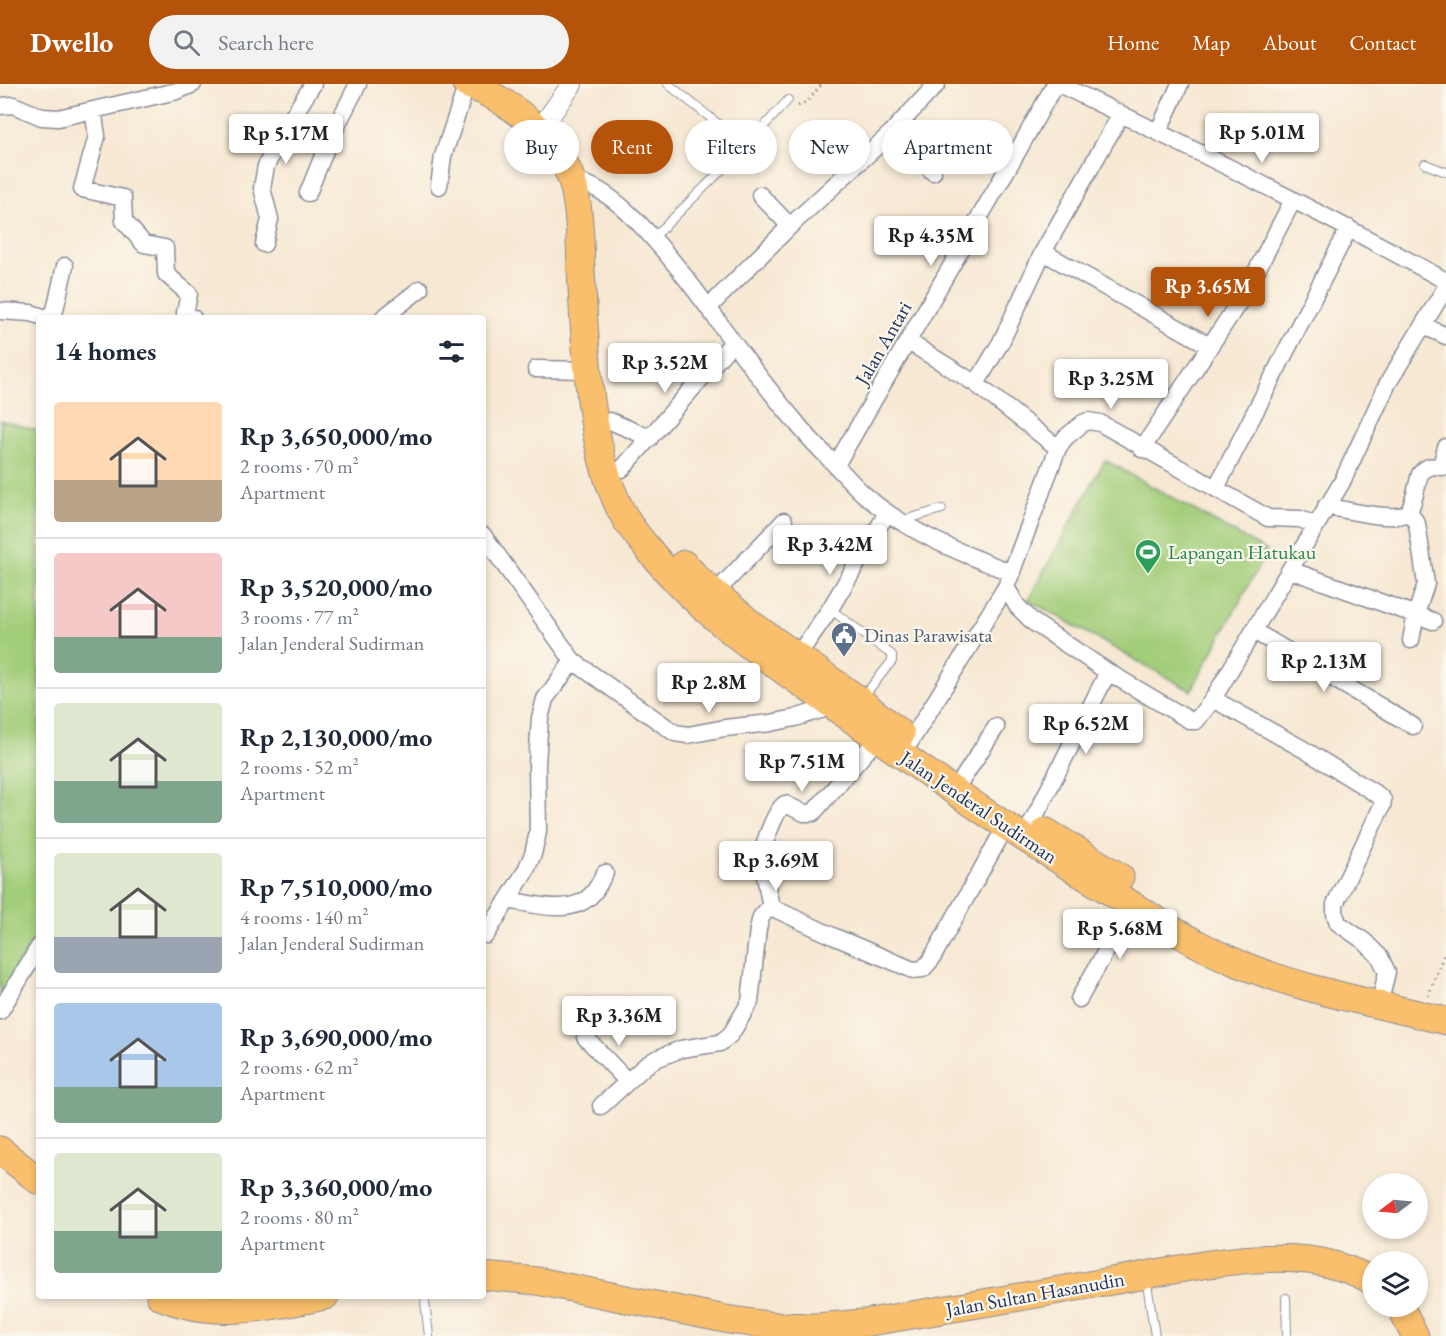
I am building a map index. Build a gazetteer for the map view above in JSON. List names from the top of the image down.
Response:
{
  "streets": {
    "highway": ["Jalan Jenderal Sudirman", "Jalan Sultan Hasanudin"],
    "street": ["Jalan Antari"]
  },
  "places": {
    "sports": ["Lapangan Hatukau"],
    "public building": ["Dinas Parawisata"]
  },
  "north": "left",
  "page": {
    "header": "Dwello",
    "search": "Search here",
    "nav": [
      "Home",
      "Map",
      "About",
      "Contact"
    ],
    "price": [
      "Rp 5.01M",
      "Rp 5.17M",
      "Rp 4.35M",
      "Rp 3.65M",
      "Rp 3.52M",
      "Rp 3.25M",
      "Rp 3.42M",
      "Rp 2.13M",
      "Rp 2.8M",
      "Rp 6.52M",
      "Rp 7.51M",
      "Rp 3.69M",
      "Rp 5.68M",
      "Rp 3.36M"
    ],
    "chip": [
      "Buy",
      "Rent",
      "Filters",
      "New",
      "Apartment"
    ],
    "heading": "14 homes",
    "list": [
      {
        "name": "Rp 3,650,000/mo",
        "note": "2 rooms · 70 m² · Apartment"
      },
      {
        "name": "Rp 3,520,000/mo",
        "note": "3 rooms · 77 m² · Jalan Jenderal Sudirman"
      },
      {
        "name": "Rp 2,130,000/mo",
        "note": "2 rooms · 52 m² · Apartment"
      },
      {
        "name": "Rp 7,510,000/mo",
        "note": "4 rooms · 140 m² · Jalan Jenderal Sudirman"
      },
      {
        "name": "Rp 3,690,000/mo",
        "note": "2 rooms · 62 m² · Apartment"
      },
      {
        "name": "Rp 3,360,000/mo",
        "note": "2 rooms · 80 m² · Apartment"
      }
    ]
  }
}
